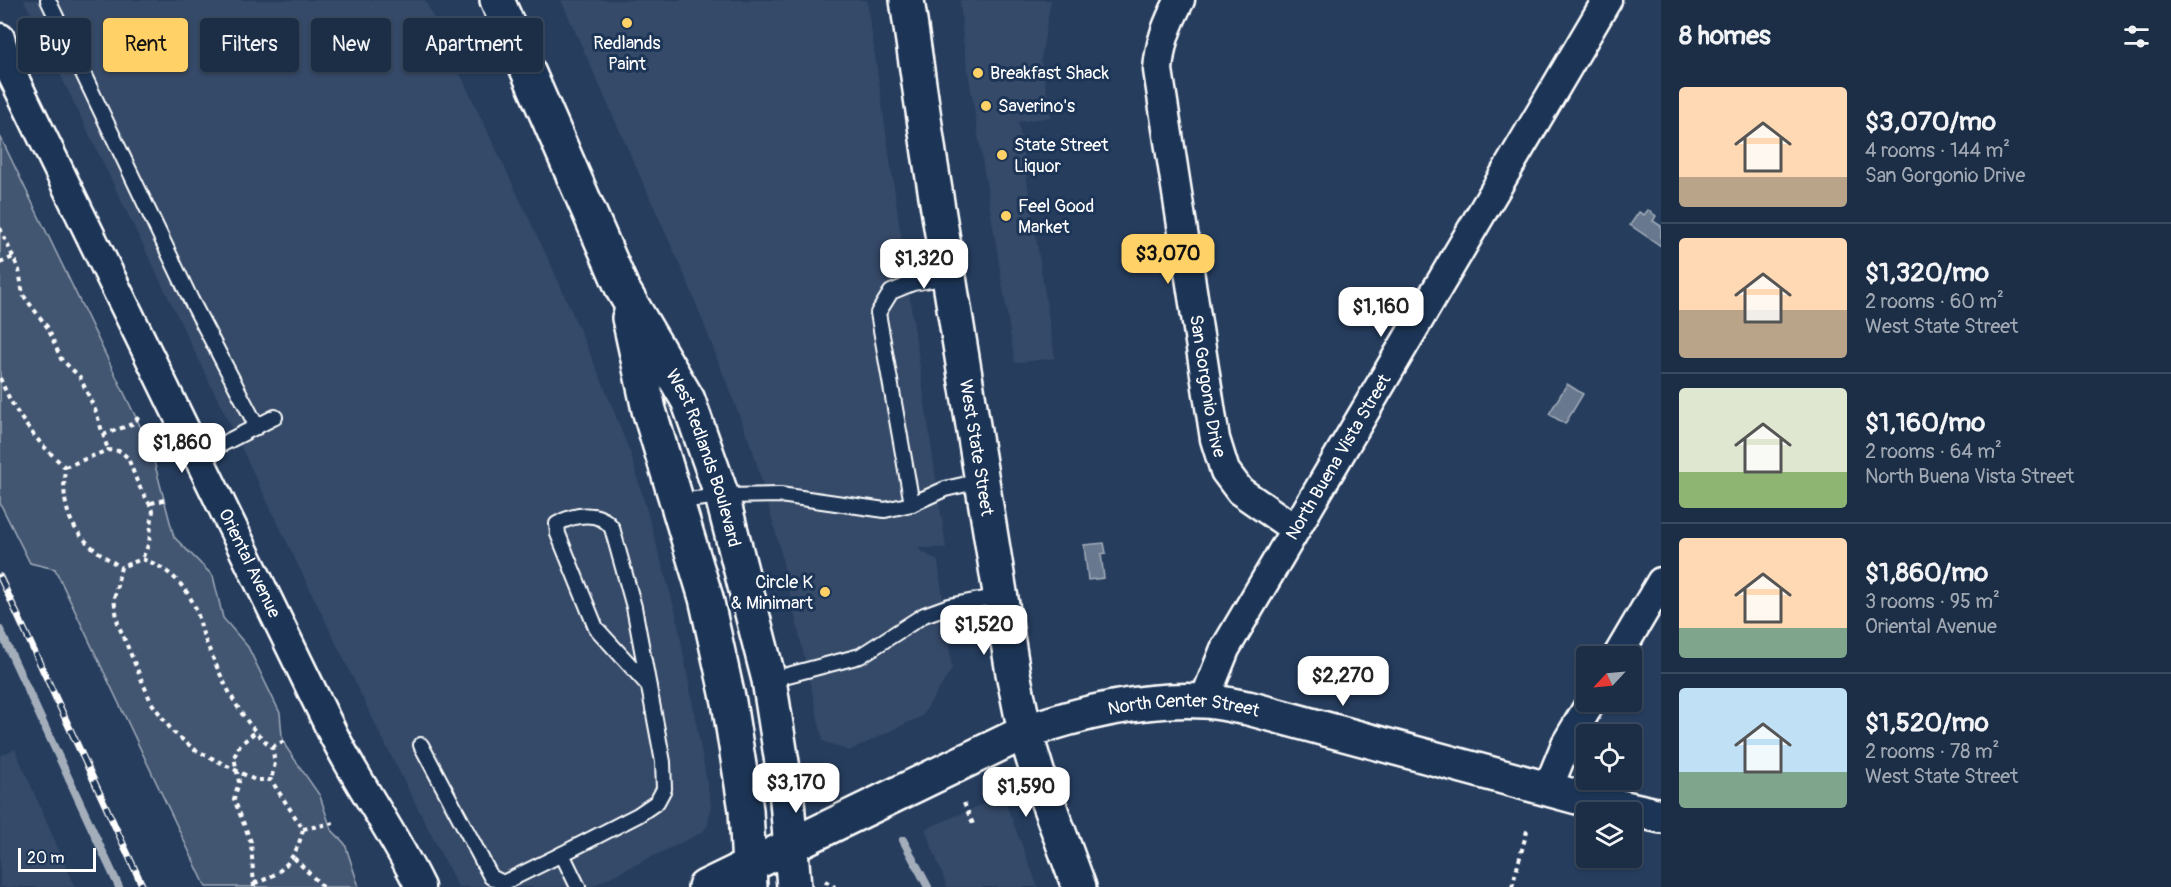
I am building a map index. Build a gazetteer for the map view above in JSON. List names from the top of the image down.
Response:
{
  "streets": {
    "street": [
      "San Gorgonio Drive",
      "West State Street",
      "North Buena Vista Street",
      "West Redlands Boulevard",
      "Oriental Avenue",
      "North Center Street"
    ]
  },
  "crossings": [
    ["San Gorgonio Drive", "North Buena Vista Street"],
    ["West State Street", "North Center Street"],
    ["North Buena Vista Street", "North Center Street"],
    ["West Redlands Boulevard", "North Center Street"]
  ],
  "places": [
    "Redlands Paint",
    "Breakfast Shack",
    "Saverino's",
    "State Street Liquor",
    "Feel Good Market",
    "Circle K & Minimart"
  ],
  "scale_bar": "20 m",
  "north": "bottom left",
  "page": {
    "heading": "8 homes",
    "chip": [
      "Buy",
      "Rent",
      "Filters",
      "New",
      "Apartment"
    ],
    "list": [
      {
        "name": "$3,070/mo",
        "note": "4 rooms · 144 m² · San Gorgonio Drive"
      },
      {
        "name": "$1,320/mo",
        "note": "2 rooms · 60 m² · West State Street"
      },
      {
        "name": "$1,160/mo",
        "note": "2 rooms · 64 m² · North Buena Vista Street"
      },
      {
        "name": "$1,860/mo",
        "note": "3 rooms · 95 m² · Oriental Avenue"
      },
      {
        "name": "$1,520/mo",
        "note": "2 rooms · 78 m² · West State Street"
      }
    ],
    "price": [
      "$3,070",
      "$1,320",
      "$1,160",
      "$1,860",
      "$1,520",
      "$2,270",
      "$3,170",
      "$1,590"
    ],
    "scale": "20 m"
  }
}
